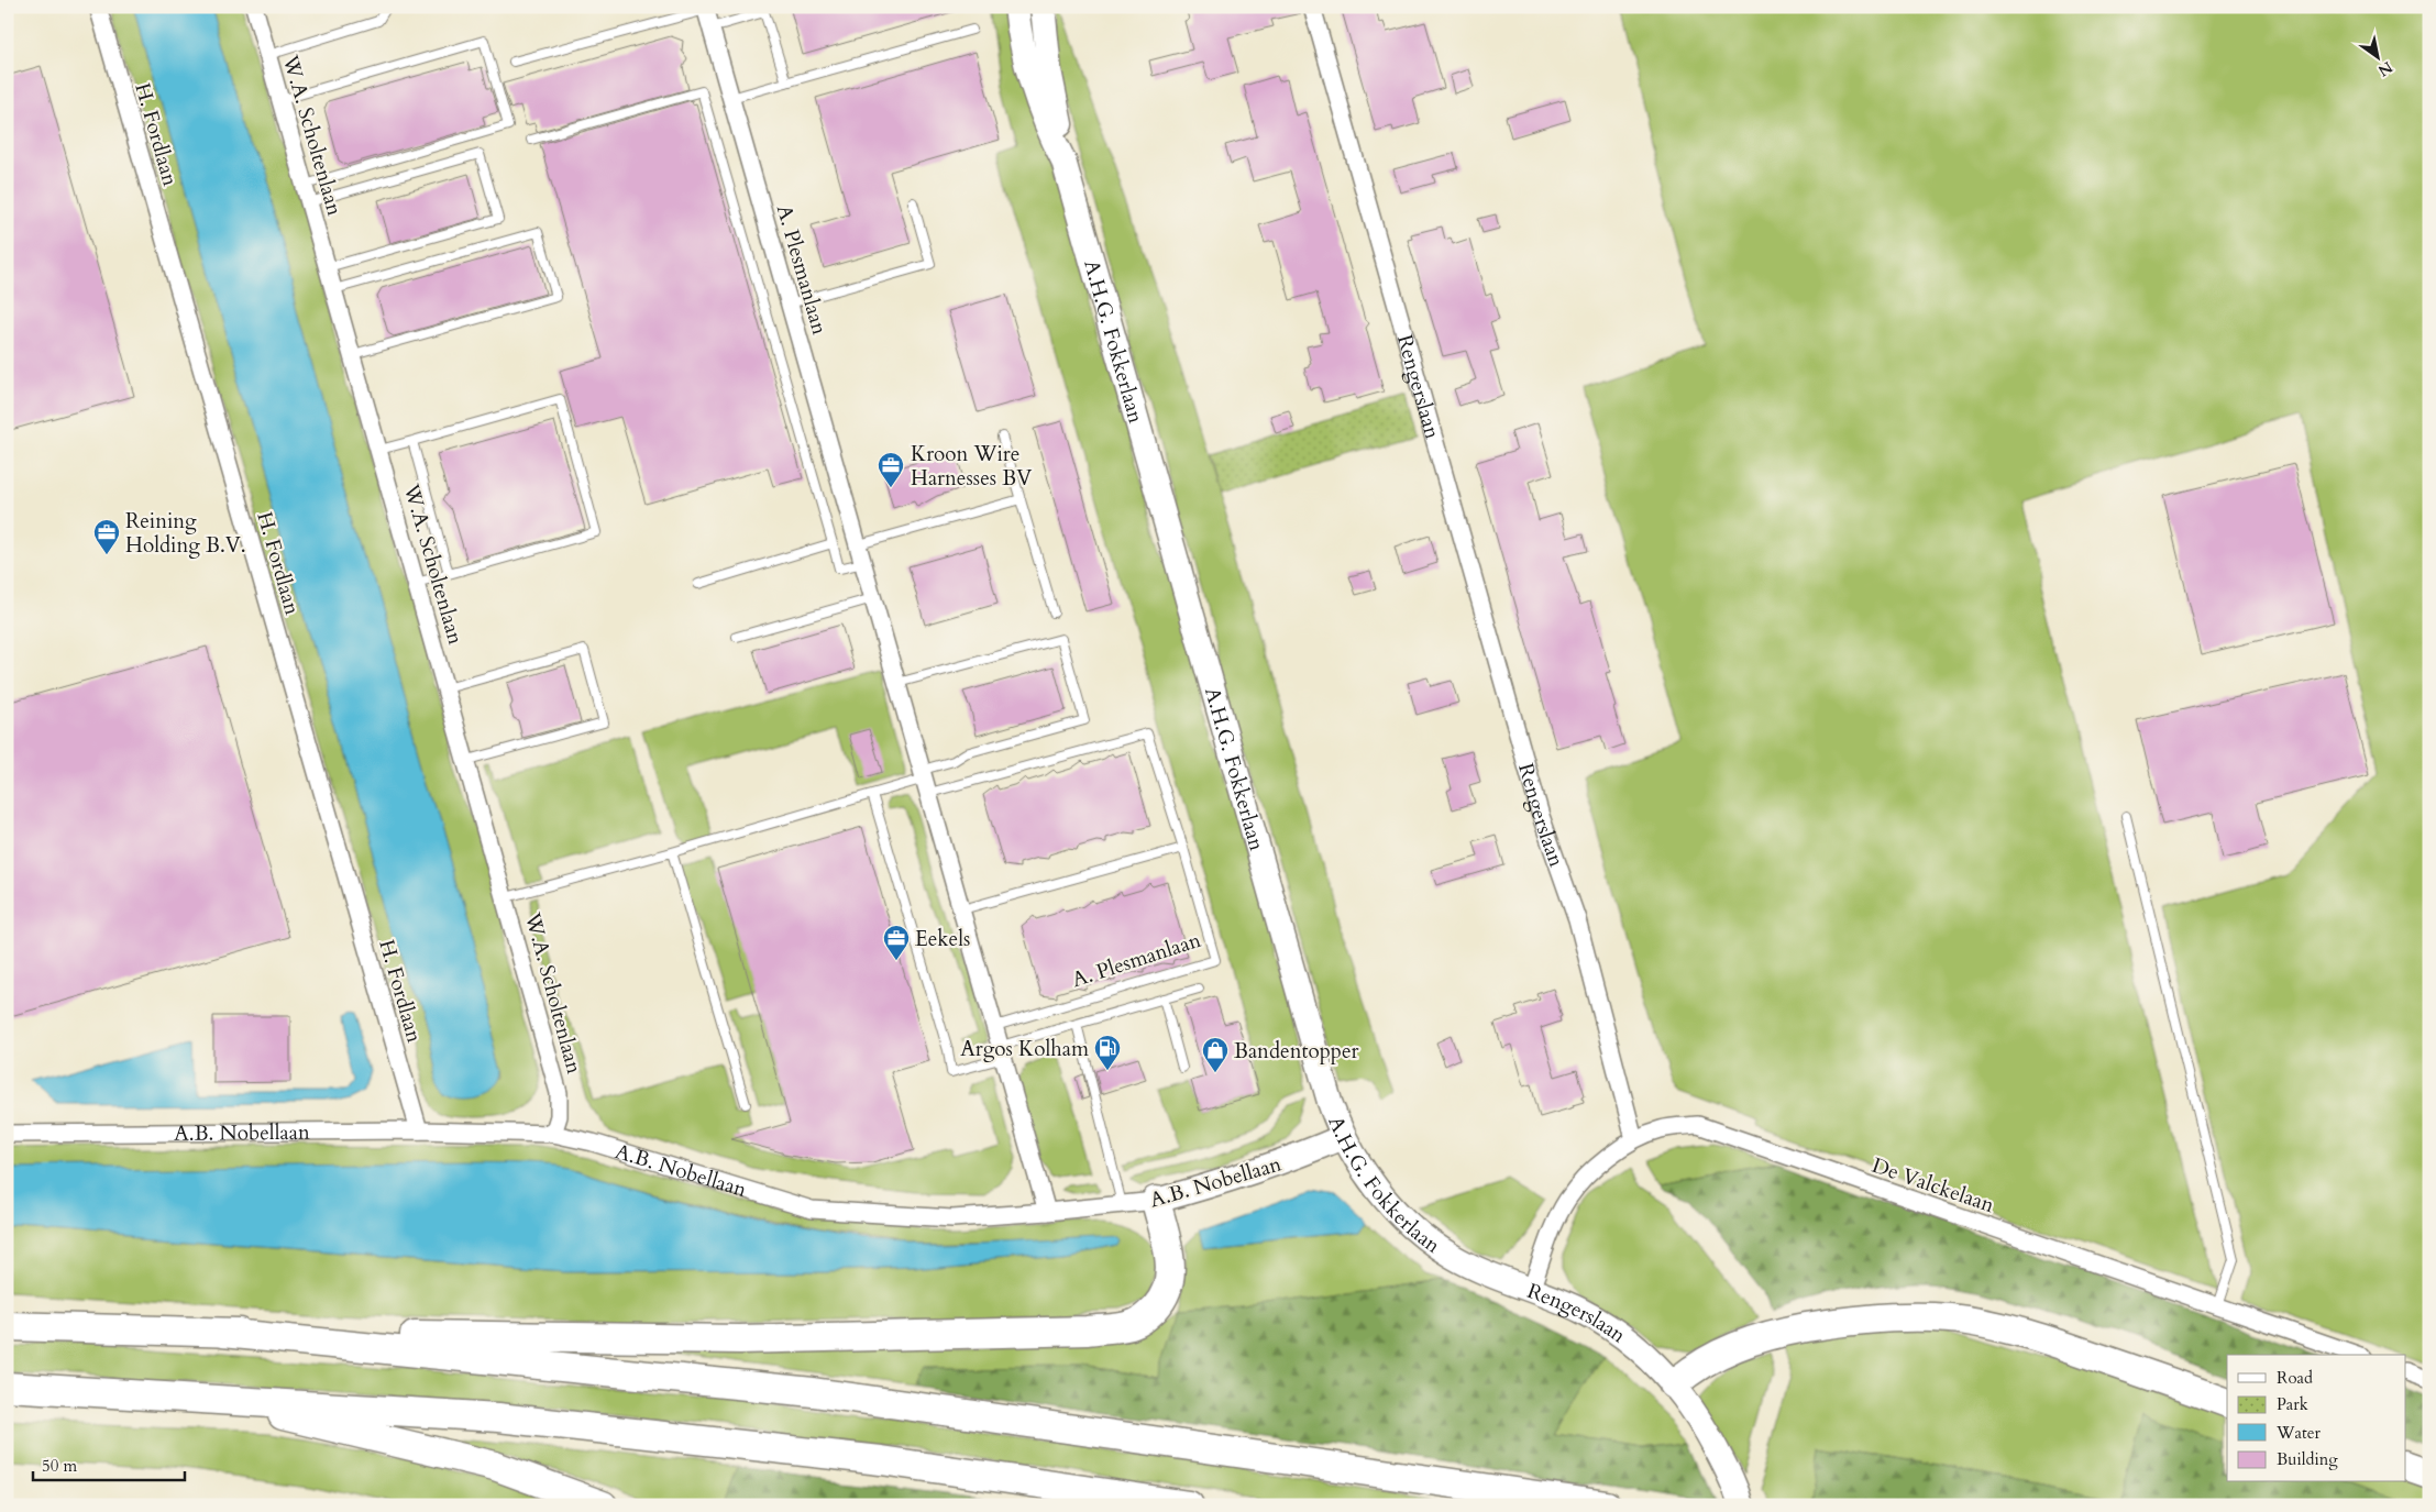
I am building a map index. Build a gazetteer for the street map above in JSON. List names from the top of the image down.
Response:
{
  "streets": {
    "main road": ["A.H.G. Fokkerlaan", "Rengerslaan", "A.B. Nobellaan"],
    "street": [
      "H. Fordlaan",
      "W.A. Scholtenlaan",
      "A. Plesmanlaan",
      "De Valckelaan"
    ]
  },
  "crossings": [
    ["H. Fordlaan", "A.B. Nobellaan"],
    ["W.A. Scholtenlaan", "A.B. Nobellaan"],
    ["A. Plesmanlaan", "A.B. Nobellaan"],
    ["A.H.G. Fokkerlaan", "Rengerslaan"],
    ["A.H.G. Fokkerlaan", "A.B. Nobellaan"],
    ["Rengerslaan", "De Valckelaan"]
  ],
  "places": {
    "office": ["Kroon Wire Harnesses BV", "Reining Holding B.V.", "Eekels"],
    "fuel station": ["Argos Kolham"],
    "shop": ["Bandentopper"]
  },
  "legend": [
    "Road",
    "Park",
    "Water",
    "Building"
  ],
  "scale_bar": "50 m",
  "north": "bottom right"
}
